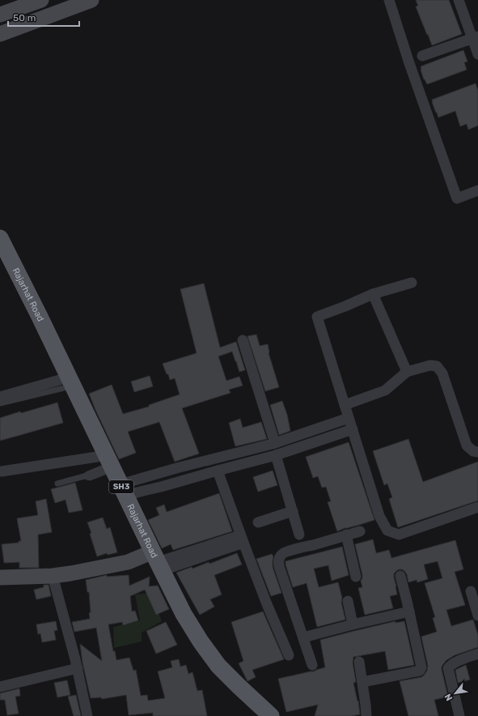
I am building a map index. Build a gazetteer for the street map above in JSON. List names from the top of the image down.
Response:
{
  "streets": {
    "main road": ["Rajarhat Road", "SH3"]
  },
  "scale_bar": "50 m",
  "north": "bottom left"
}
